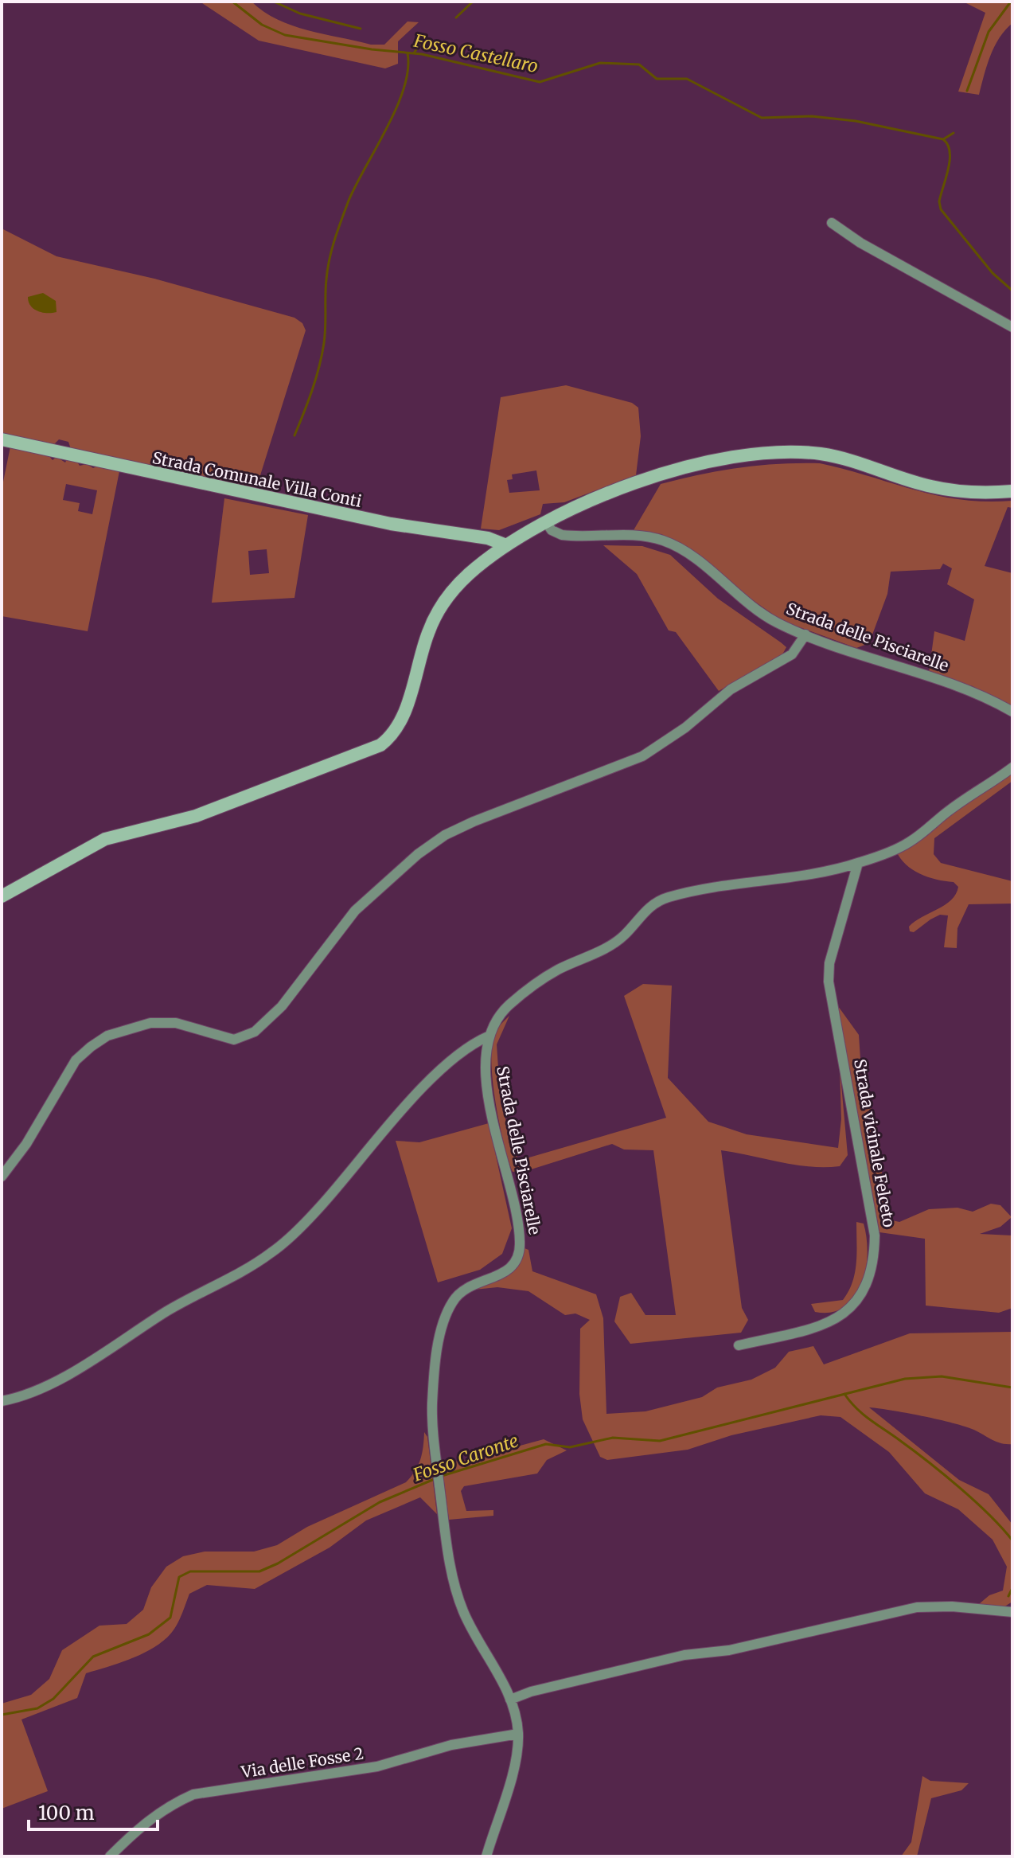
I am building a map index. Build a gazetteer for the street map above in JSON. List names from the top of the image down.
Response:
{
  "streets": {
    "main road": ["Strada Comunale Villa Conti"],
    "street": ["Strada delle Pisciarelle", "Strada vicinale Felceto", "Via delle Fosse 2"]
  },
  "crossings": [
    ["Strada delle Pisciarelle", "Via delle Fosse 2"]
  ],
  "water": ["Fosso Castellaro", "Fosso Caronte"],
  "scale_bar": "100 m"
}
